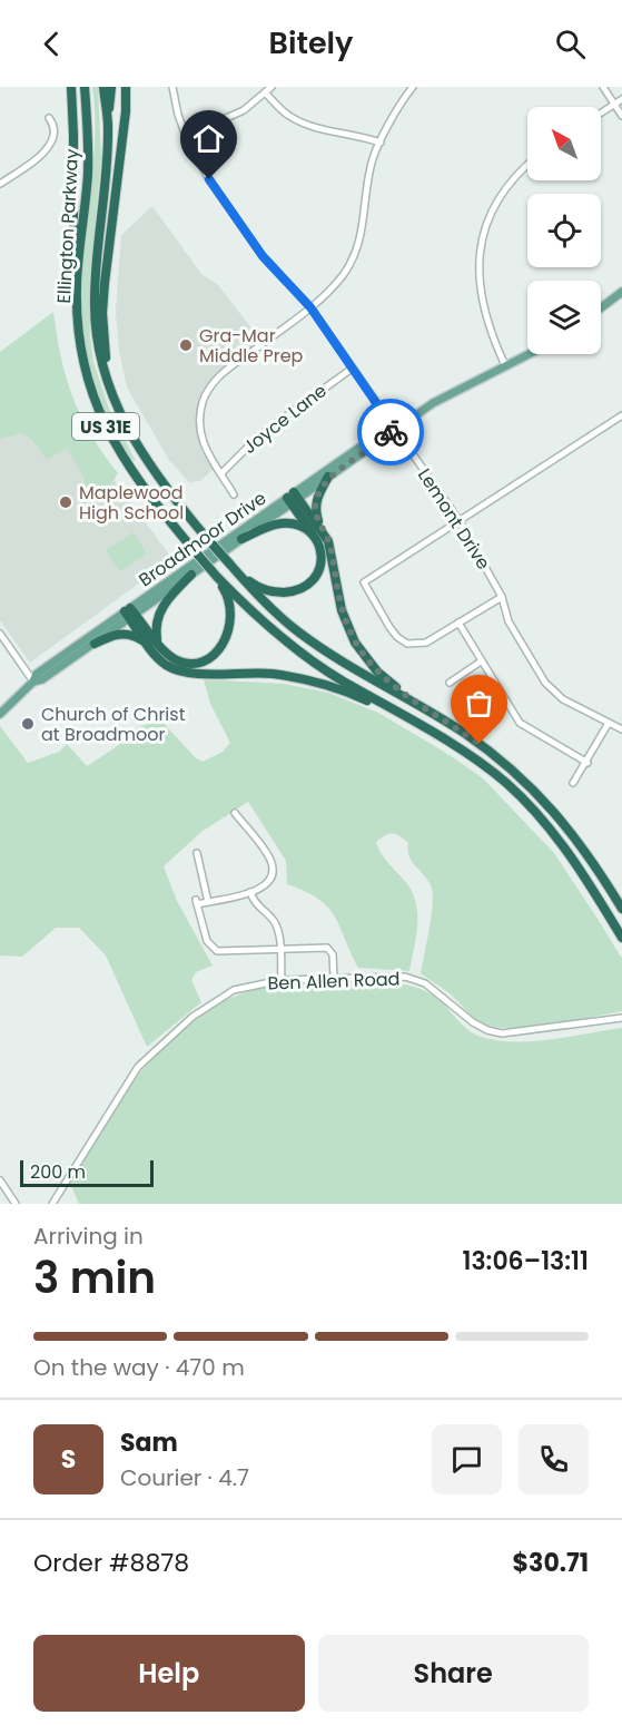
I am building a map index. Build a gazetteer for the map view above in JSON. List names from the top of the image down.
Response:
{
  "streets": {
    "highway": ["Ellington Parkway", "US 31E"],
    "main road": ["Broadmoor Drive"],
    "street": ["Joyce Lane", "Lemont Drive", "Ben Allen Road"]
  },
  "crossings": [
    ["Ellington Parkway", "US 31E"],
    ["Joyce Lane", "Lemont Drive"],
    ["Lemont Drive", "Broadmoor Drive"]
  ],
  "places": ["Gra-Mar Middle Prep", "Maplewood High School", "Church of Christ at Broadmoor"],
  "scale_bar": "200 m",
  "north": "top left",
  "page": {
    "header": "Bitely",
    "scale": "200 m",
    "heading": ["3 min", "Arriving in", "13:06–13:11"],
    "panel": [
      "Sam",
      "Courier · 4.7",
      "Order #8878",
      "$30.71"
    ],
    "bar": "On the way · 470 m",
    "round": "S",
    "buttons": ["Help", "Share"]
  }
}
